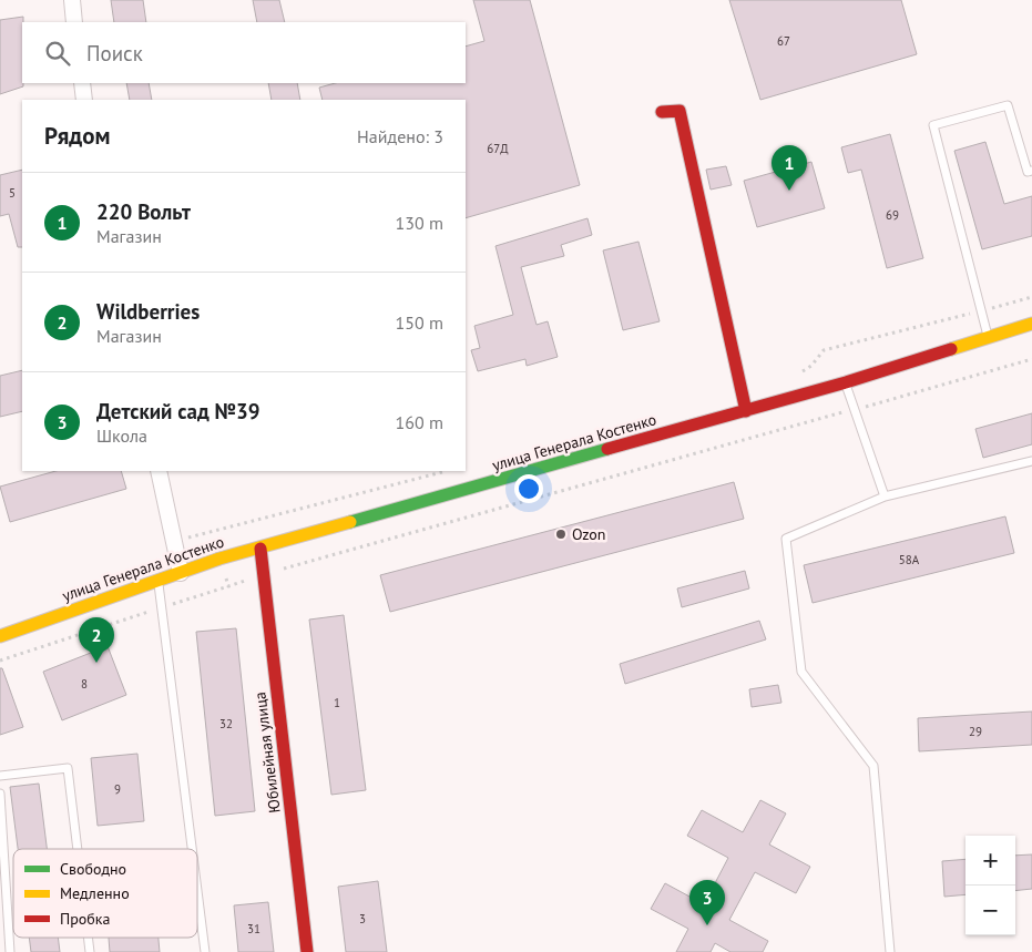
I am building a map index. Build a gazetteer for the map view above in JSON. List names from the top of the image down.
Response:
{
  "streets": {
    "main road": ["улица Генерала Костенко", "Юбилейная улица"]
  },
  "crossings": [
    ["улица Генерала Костенко", "Юбилейная улица"]
  ],
  "places": ["Ozon"],
  "house_numbers": [
    "67",
    "67Д",
    "5",
    "69",
    "58А",
    "8",
    "1",
    "32",
    "29",
    "9",
    "3",
    "31"
  ],
  "legend": ["Свободно", "Медленно", "Пробка"],
  "page": {
    "search": "Поиск",
    "heading": ["Рядом", "Найдено: 3"],
    "pins": ["1", "2", "3"],
    "list": [
      {
        "mark": "1",
        "name": "220 Вольт",
        "note": "Магазин",
        "value": "130 m"
      },
      {
        "mark": "2",
        "name": "Wildberries",
        "note": "Магазин",
        "value": "150 m"
      },
      {
        "mark": "3",
        "name": "Детский сад №39",
        "note": "Школа",
        "value": "160 m"
      }
    ],
    "map_buttons": ["+", "−"]
  }
}
